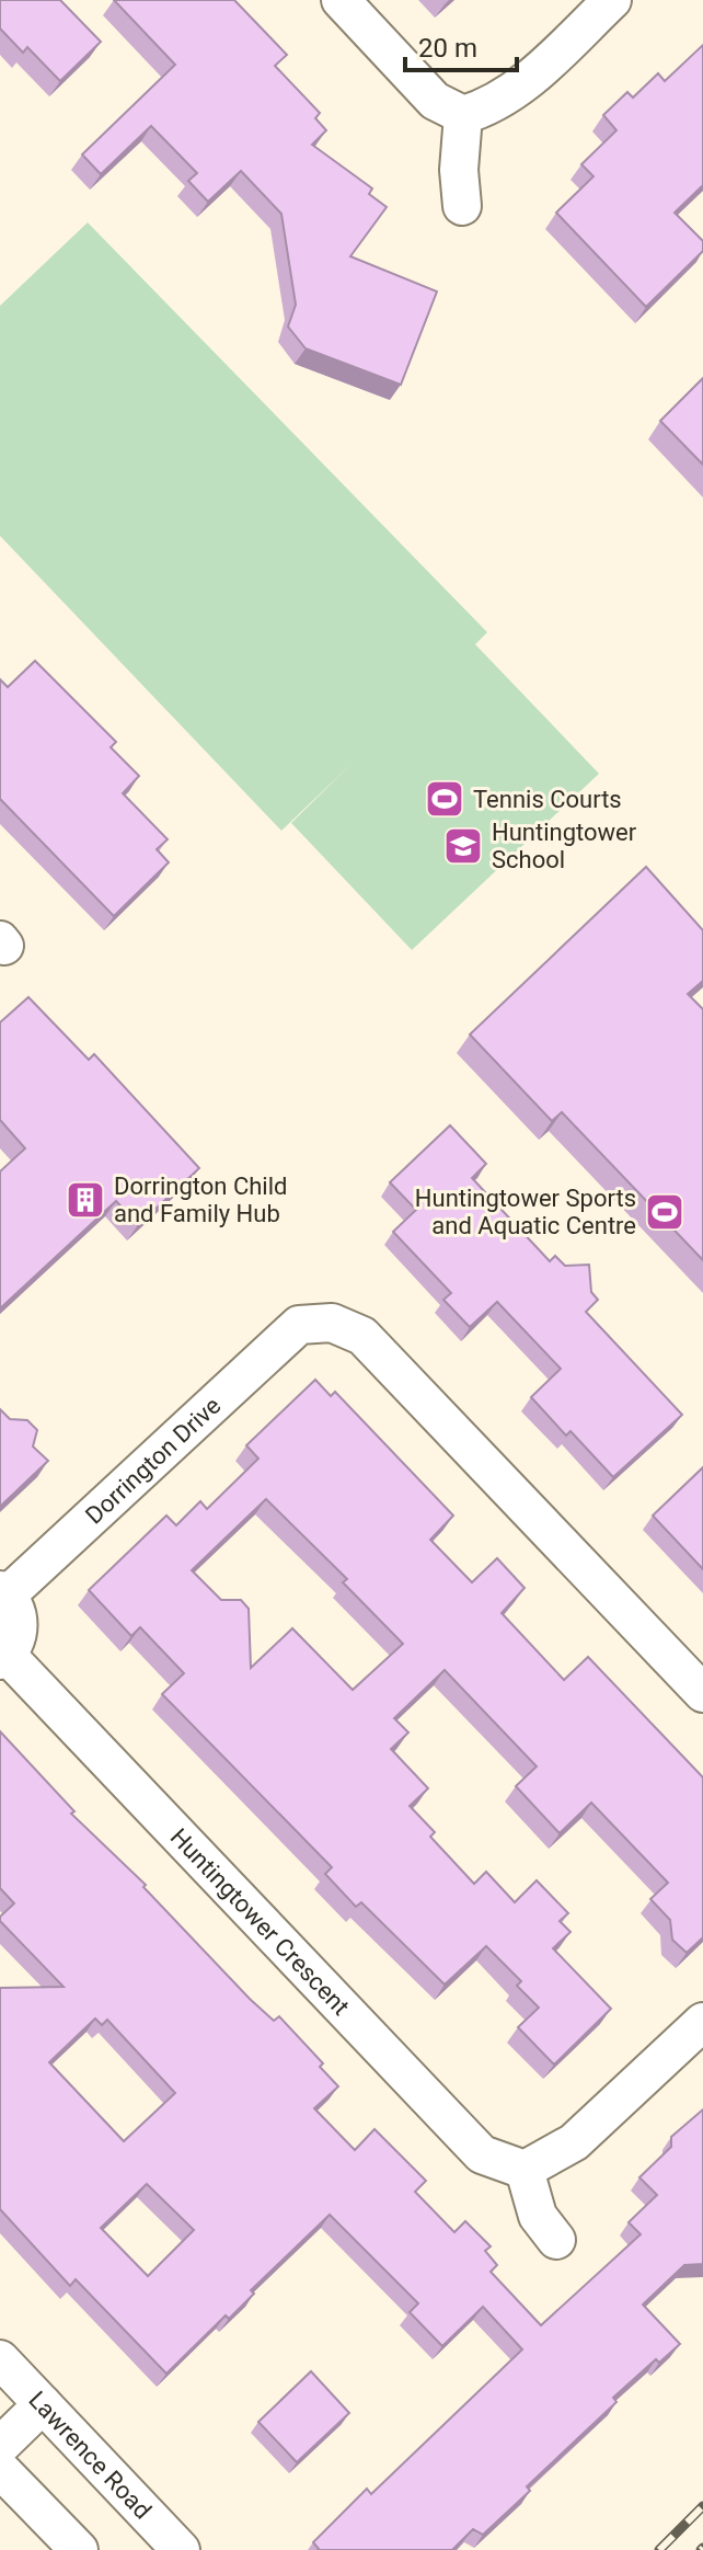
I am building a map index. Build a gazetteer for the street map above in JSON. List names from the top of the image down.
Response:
{
  "streets": {
    "street": ["Dorrington Drive", "Huntingtower Crescent", "Lawrence Road"]
  },
  "places": {
    "sports": ["Tennis Courts", "Huntingtower Sports and Aquatic Centre"],
    "school or university": ["Huntingtower School"],
    "building": ["Dorrington Child and Family Hub"]
  },
  "scale_bar": "20 m"
}
